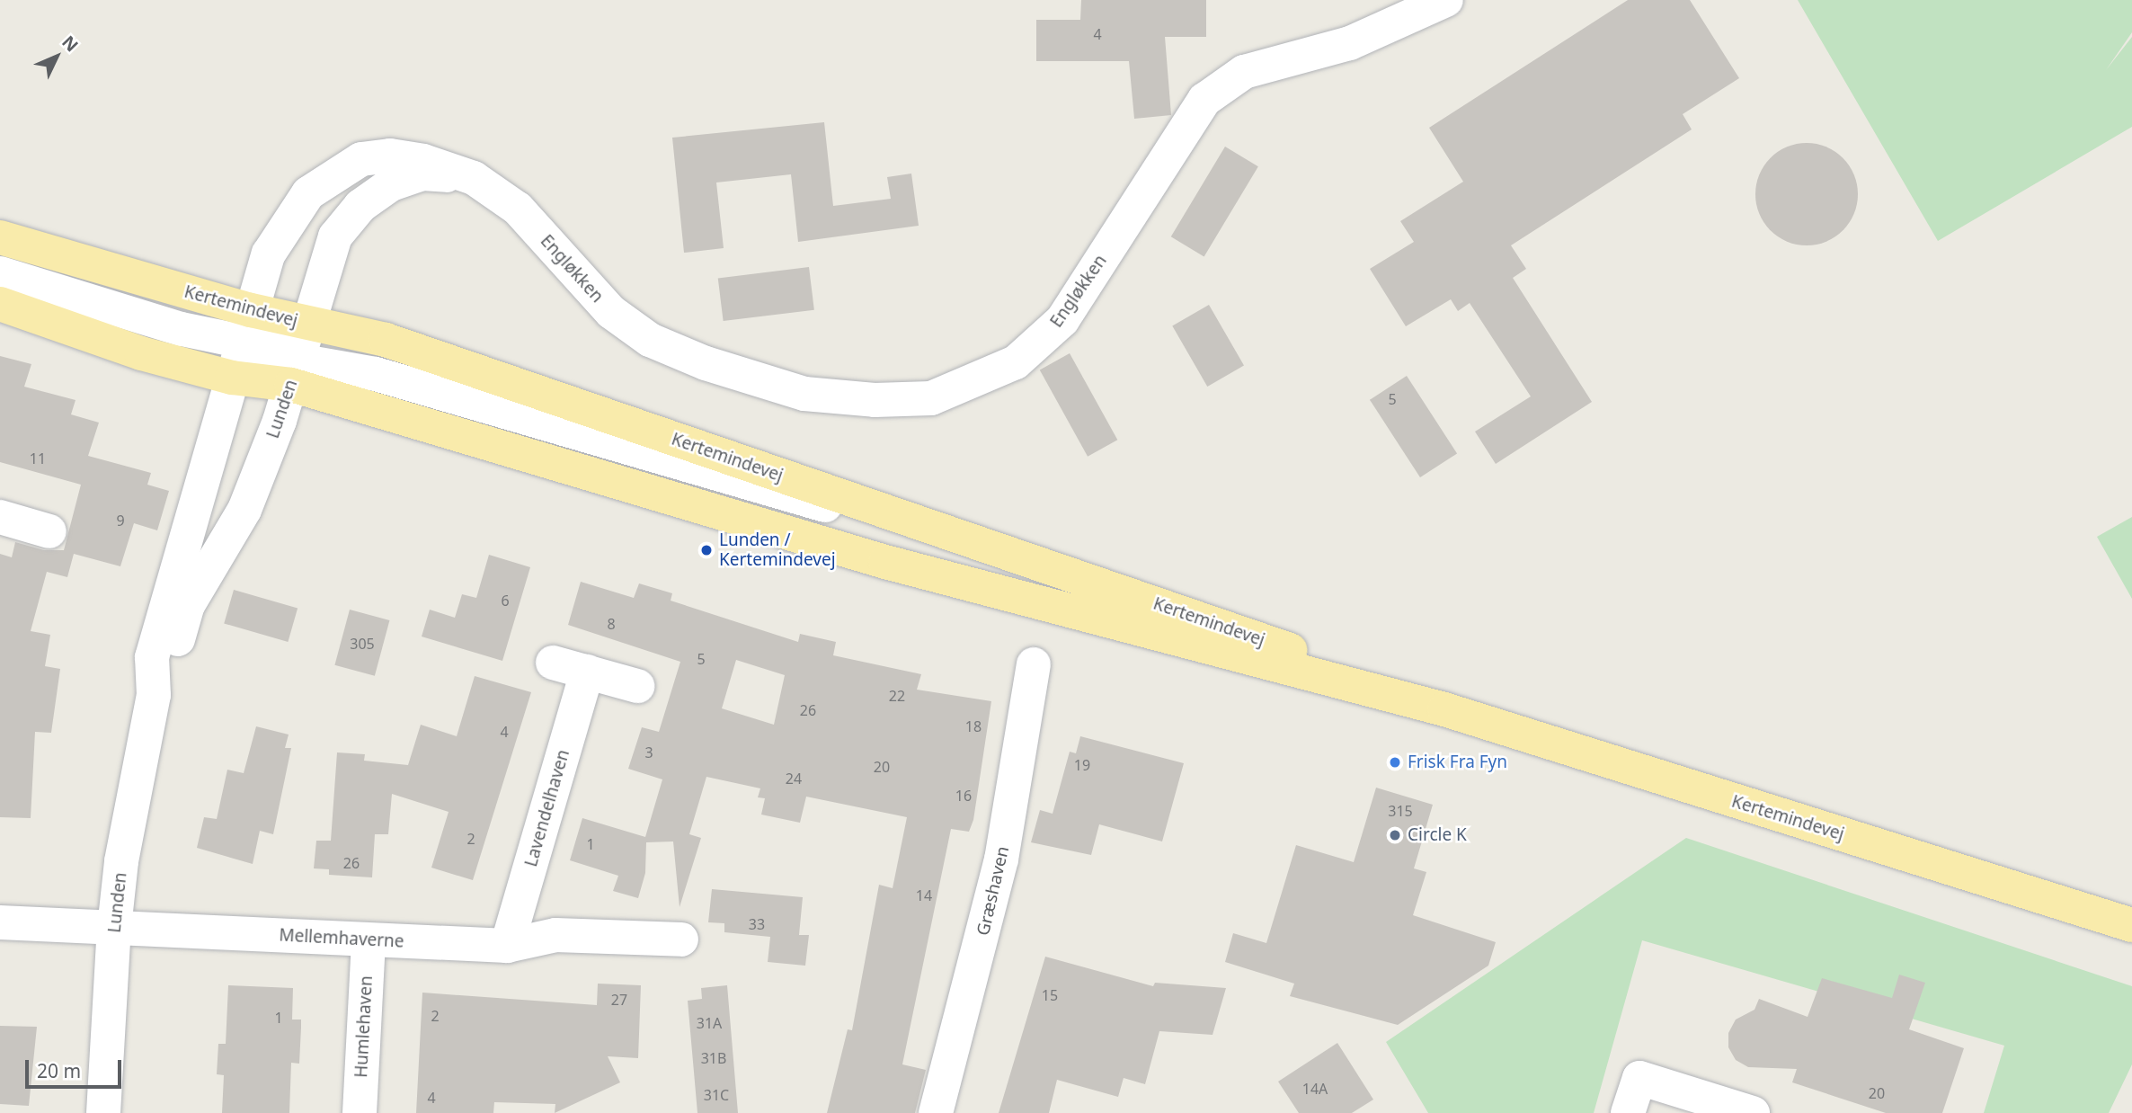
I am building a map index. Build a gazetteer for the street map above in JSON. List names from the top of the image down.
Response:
{
  "streets": {
    "main road": ["Kertemindevej"],
    "street": [
      "Engløkken",
      "Lunden",
      "Lavendelhaven",
      "Græshaven",
      "Mellemhaverne",
      "Humlehaven"
    ]
  },
  "crossings": [
    ["Engløkken", "Kertemindevej"],
    ["Engløkken", "Lunden"],
    ["Kertemindevej", "Lunden"],
    ["Lunden", "Mellemhaverne"],
    ["Lavendelhaven", "Mellemhaverne"],
    ["Mellemhaverne", "Humlehaven"]
  ],
  "places": ["Lunden / Kertemindevej", "Frisk Fra Fyn", "Circle K"],
  "house_numbers": [
    "4",
    "5",
    "11",
    "9",
    "6",
    "8",
    "305",
    "5",
    "22",
    "26",
    "18",
    "4",
    "3",
    "19",
    "20",
    "24",
    "16",
    "315",
    "2",
    "1",
    "26",
    "14",
    "33",
    "15",
    "27",
    "2",
    "1",
    "31A",
    "31B",
    "14A",
    "20",
    "31C",
    "4"
  ],
  "scale_bar": "20 m",
  "north": "top right"
}
